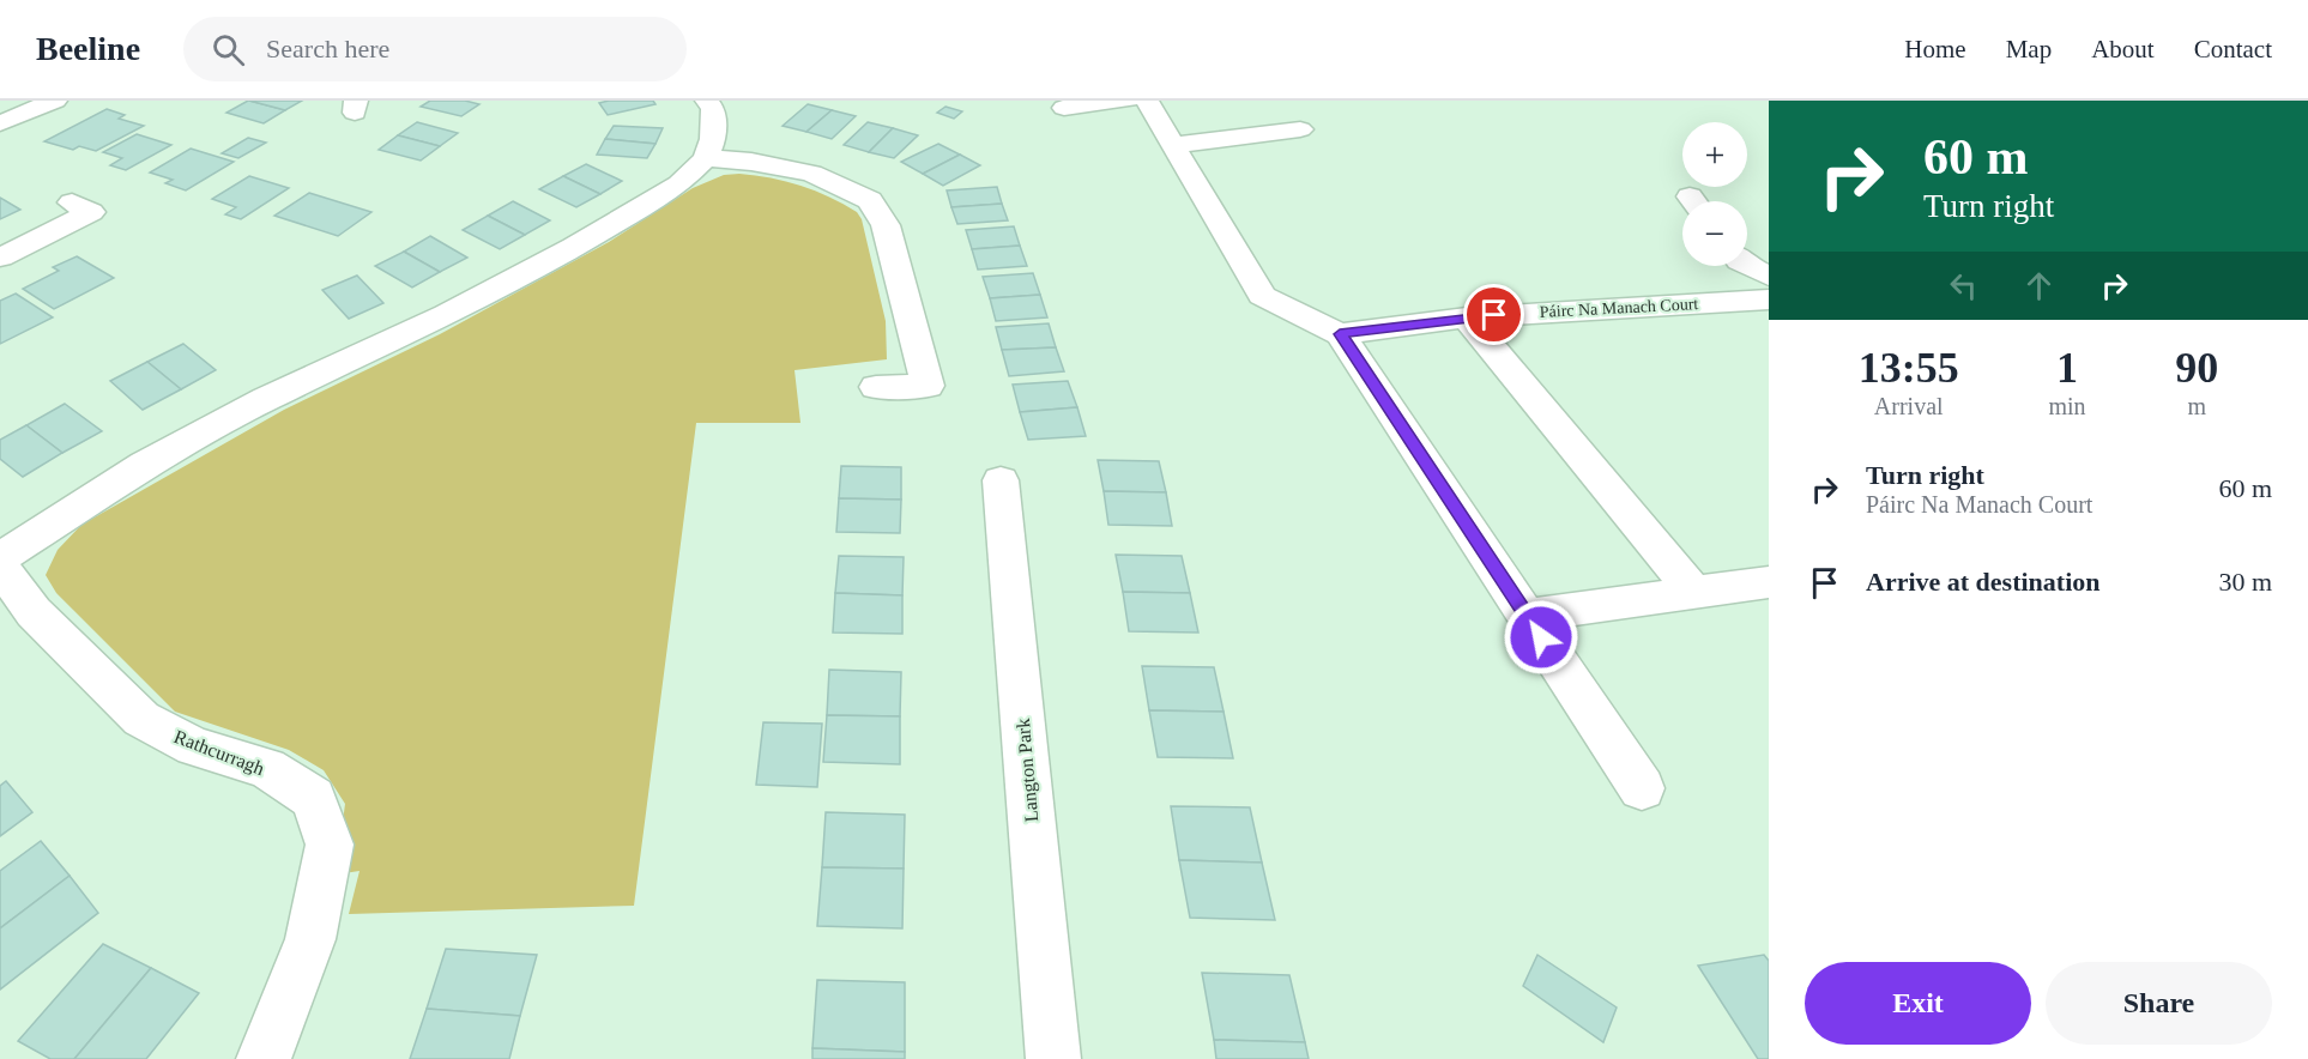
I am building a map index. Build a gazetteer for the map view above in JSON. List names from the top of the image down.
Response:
{
  "streets": {
    "street": ["Páirc Na Manach Court", "Rathcurragh", "Langton Park"]
  },
  "page": {
    "header": "Beeline",
    "search": "Search here",
    "nav": [
      "Home",
      "Map",
      "About",
      "Contact"
    ],
    "turn": ["60 m", "Turn right"],
    "map_buttons": ["+", "−"],
    "eta": [
      "13:55",
      "Arrival",
      "1",
      "min",
      "90",
      "m"
    ],
    "list": [
      {
        "name": "Turn right",
        "note": "Páirc Na Manach Court",
        "value": "60 m"
      },
      {
        "name": "Arrive at destination",
        "value": "30 m"
      }
    ],
    "buttons": ["Exit", "Share"]
  }
}
